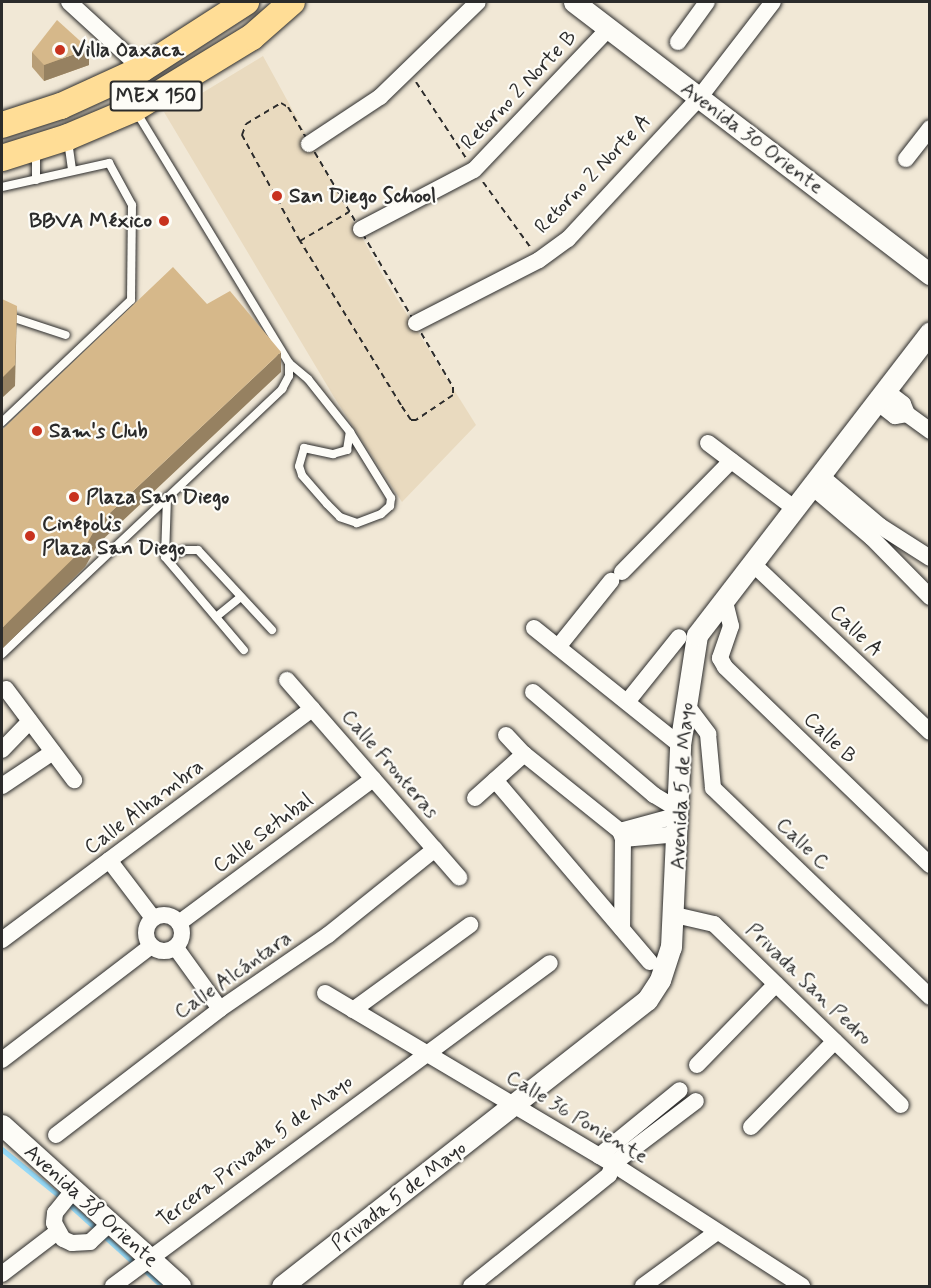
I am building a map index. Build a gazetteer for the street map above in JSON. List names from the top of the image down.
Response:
{
  "streets": {
    "main road": ["MEX 150"],
    "street": [
      "Retorno 2 Norte B",
      "Avenida 30 Oriente",
      "Retorno 2 Norte A",
      "Calle A",
      "Calle B",
      "Calle Fronteras",
      "Avenida 5 de Mayo",
      "Calle Alhambra",
      "Calle Setubal",
      "Calle C",
      "Calle Alcántara",
      "Privada San Pedro",
      "Calle 36 Poniente",
      "Tercera Privada 5 de Mayo",
      "Privada 5 de Mayo",
      "Avenida 38 Oriente"
    ]
  },
  "crossings": [
    ["Retorno 2 Norte B", "Avenida 30 Oriente"],
    ["Avenida 30 Oriente", "Retorno 2 Norte A"],
    ["Calle A", "Avenida 5 de Mayo"],
    ["Calle B", "Avenida 5 de Mayo"],
    ["Calle Fronteras", "Calle Alhambra"],
    ["Calle Fronteras", "Calle Setubal"],
    ["Calle Fronteras", "Calle Alcántara"],
    ["Avenida 5 de Mayo", "Calle C"],
    ["Avenida 5 de Mayo", "Privada San Pedro"],
    ["Avenida 5 de Mayo", "Calle 36 Poniente"],
    ["Avenida 5 de Mayo", "Privada 5 de Mayo"],
    ["Calle 36 Poniente", "Tercera Privada 5 de Mayo"],
    ["Calle 36 Poniente", "Privada 5 de Mayo"],
    ["Tercera Privada 5 de Mayo", "Avenida 38 Oriente"]
  ],
  "places": [
    "Villa Oaxaca",
    "San Diego School",
    "BBVA México",
    "Sam's Club",
    "Plaza San Diego",
    "Cinépolis Plaza San Diego"
  ]
}
